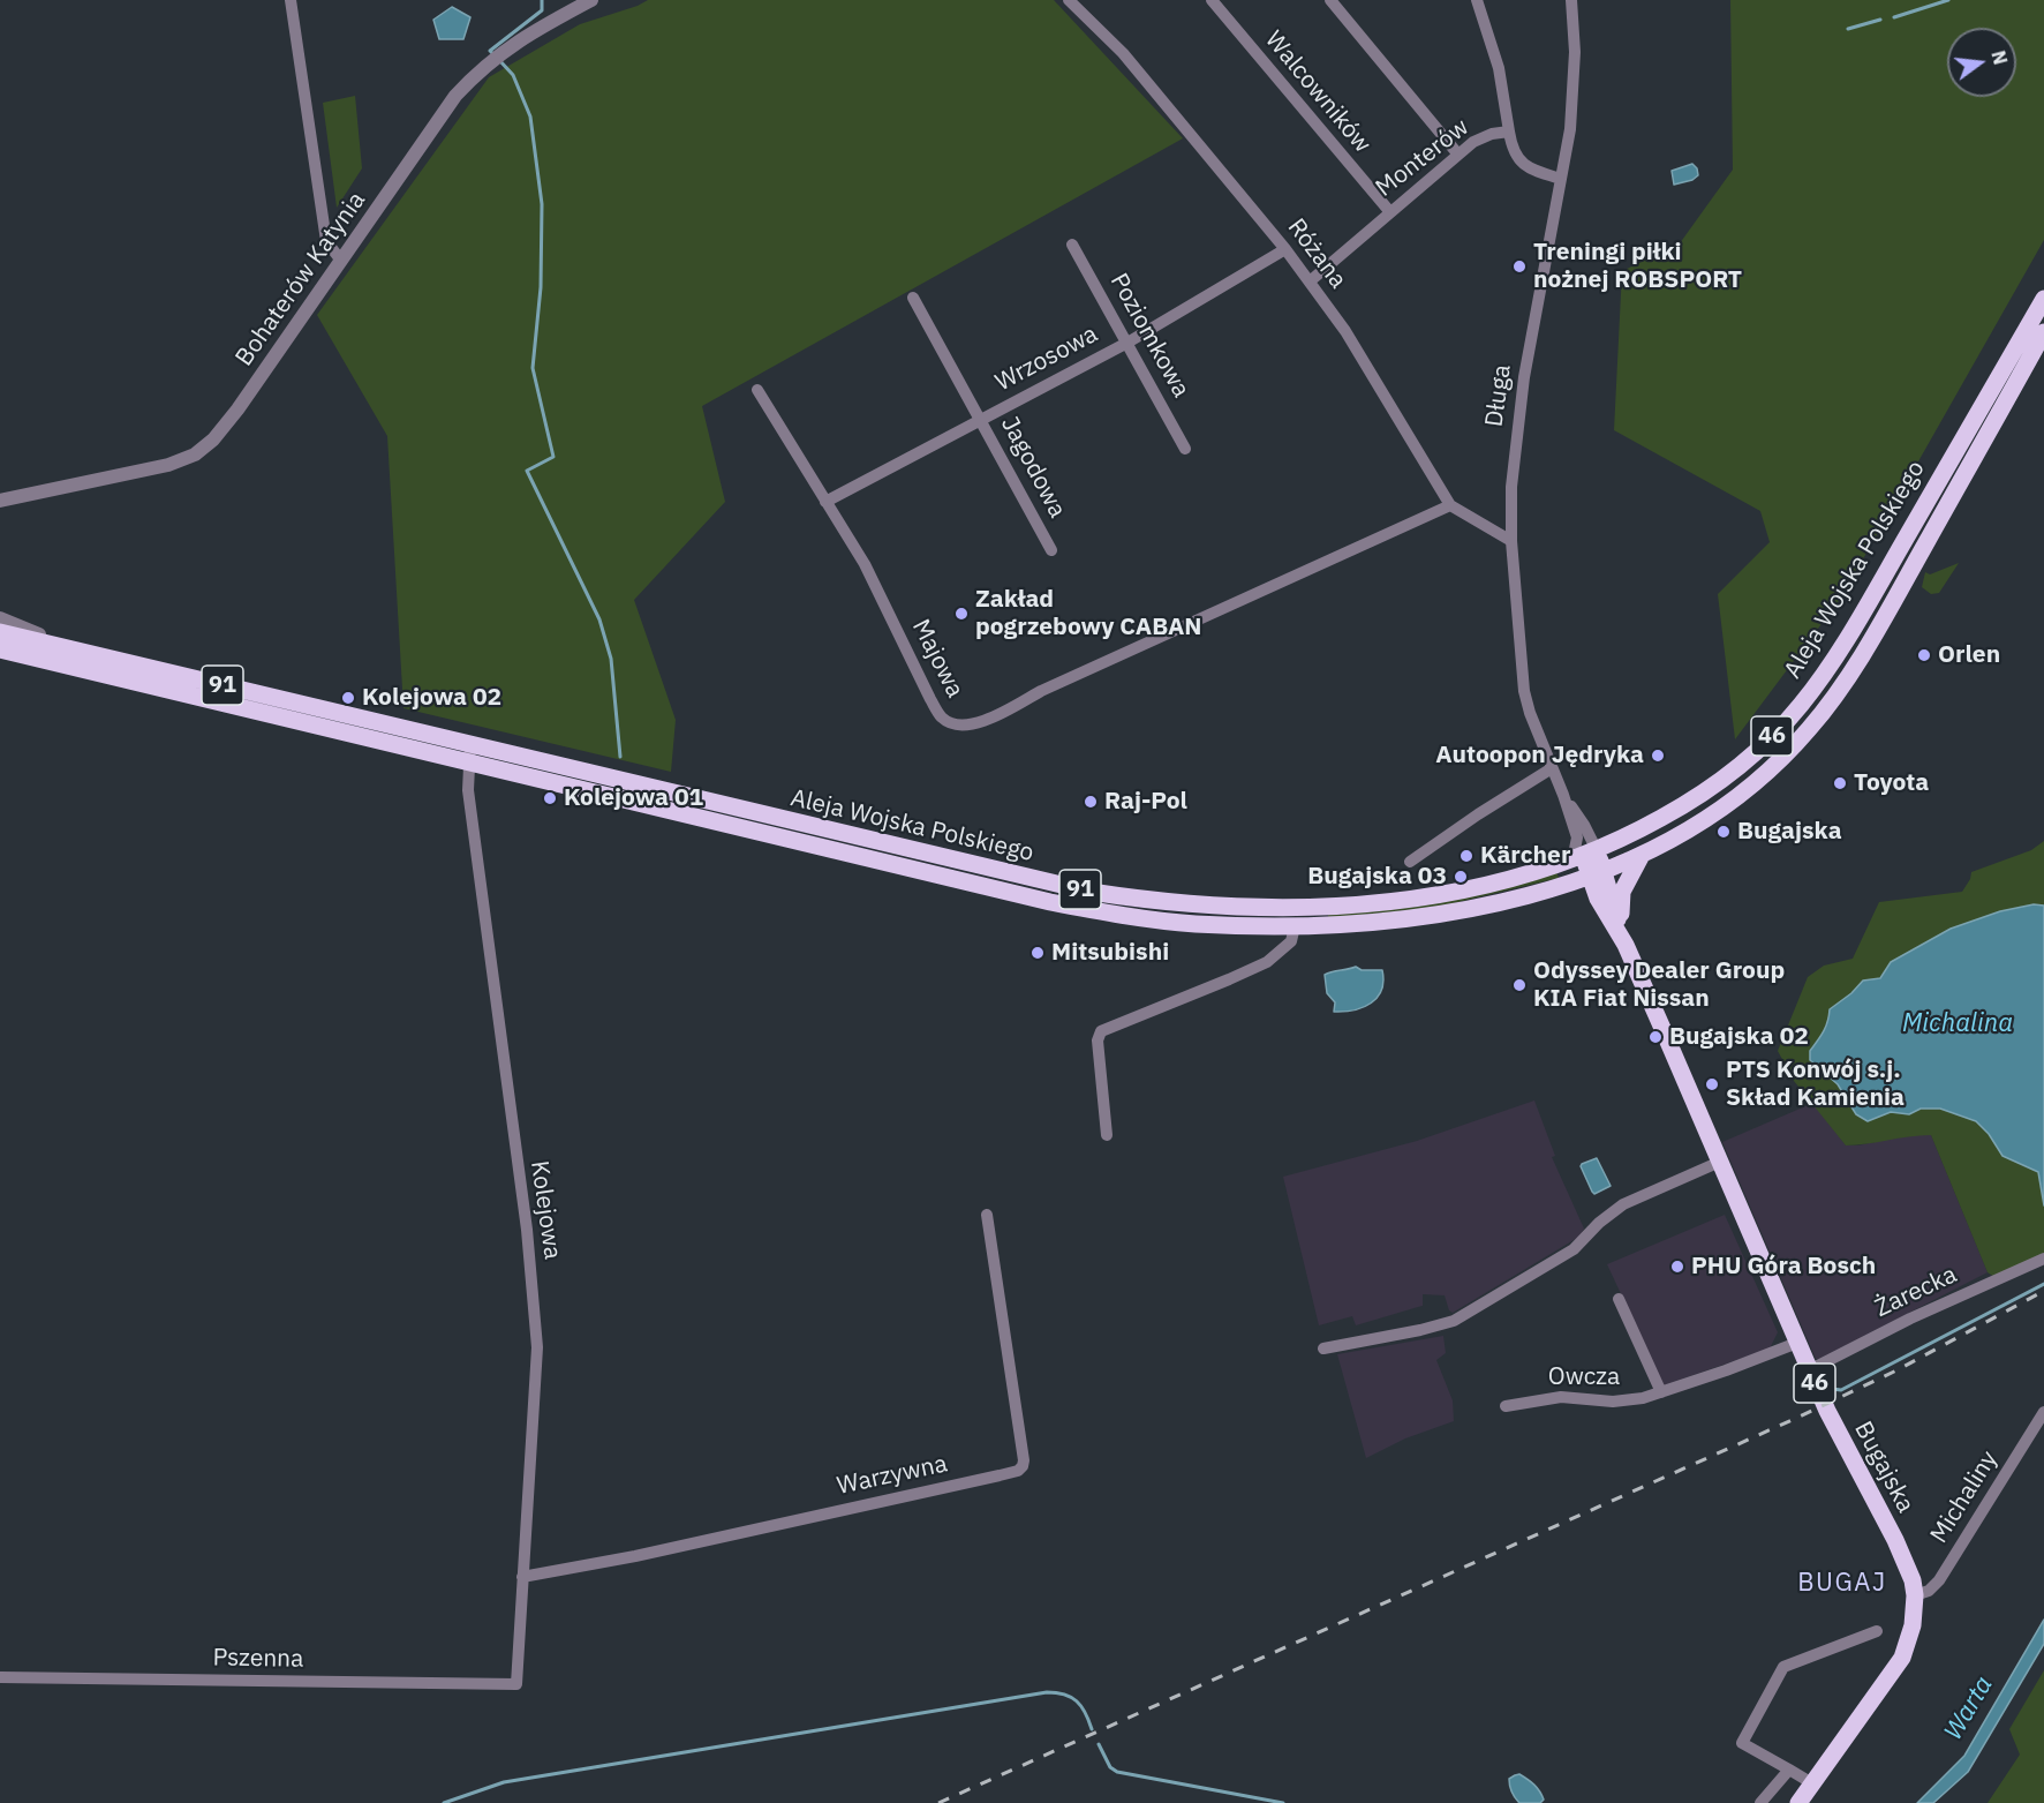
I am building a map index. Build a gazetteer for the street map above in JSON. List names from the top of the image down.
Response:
{
  "streets": {
    "main road": [
      "Aleja Wojska Polskiego",
      "91",
      "46",
      "Bugajska"
    ],
    "street": [
      "Walcowników",
      "Monterów",
      "Różana",
      "Bohaterów Katynia",
      "Poziomkowa",
      "Wrzosowa",
      "Długa",
      "Jagodowa",
      "Majowa",
      "Kolejowa",
      "Żarecka",
      "Owcza",
      "Warzywna",
      "Michaliny",
      "Pszenna"
    ]
  },
  "crossings": [
    ["Walcowników", "Monterów"],
    ["Monterów", "Różana"],
    ["Monterów", "Długa"],
    ["Różana", "Wrzosowa"],
    ["Różana", "Długa"],
    ["Różana", "Majowa"],
    ["Poziomkowa", "Wrzosowa"],
    ["Wrzosowa", "Jagodowa"],
    ["Wrzosowa", "Majowa"],
    ["Długa", "Aleja Wojska Polskiego"],
    ["Długa", "Bugajska"],
    ["Aleja Wojska Polskiego", "46"],
    ["Aleja Wojska Polskiego", "Kolejowa"],
    ["Aleja Wojska Polskiego", "Bugajska"],
    ["46", "Bugajska"],
    ["Kolejowa", "Warzywna"],
    ["Kolejowa", "Pszenna"],
    ["Żarecka", "Bugajska"],
    ["Owcza", "Bugajska"],
    ["Bugajska", "Michaliny"]
  ],
  "districts": ["BUGAJ"],
  "water": ["Michalina", "Warta"],
  "places": [
    "Treningi piłki nożnej ROBSPORT",
    "Zakład pogrzebowy CABAN",
    "Orlen",
    "Kolejowa 02",
    "Autoopon Jędryka",
    "Toyota",
    "Kolejowa 01",
    "Raj-Pol",
    "Bugajska",
    "Kärcher",
    "Bugajska 03",
    "Mitsubishi",
    "Odyssey Dealer Group KIA Fiat Nissan",
    "Bugajska 02",
    "PTS Konwój s.j. Skład Kamienia",
    "PHU Góra Bosch"
  ],
  "north": "right"
}
